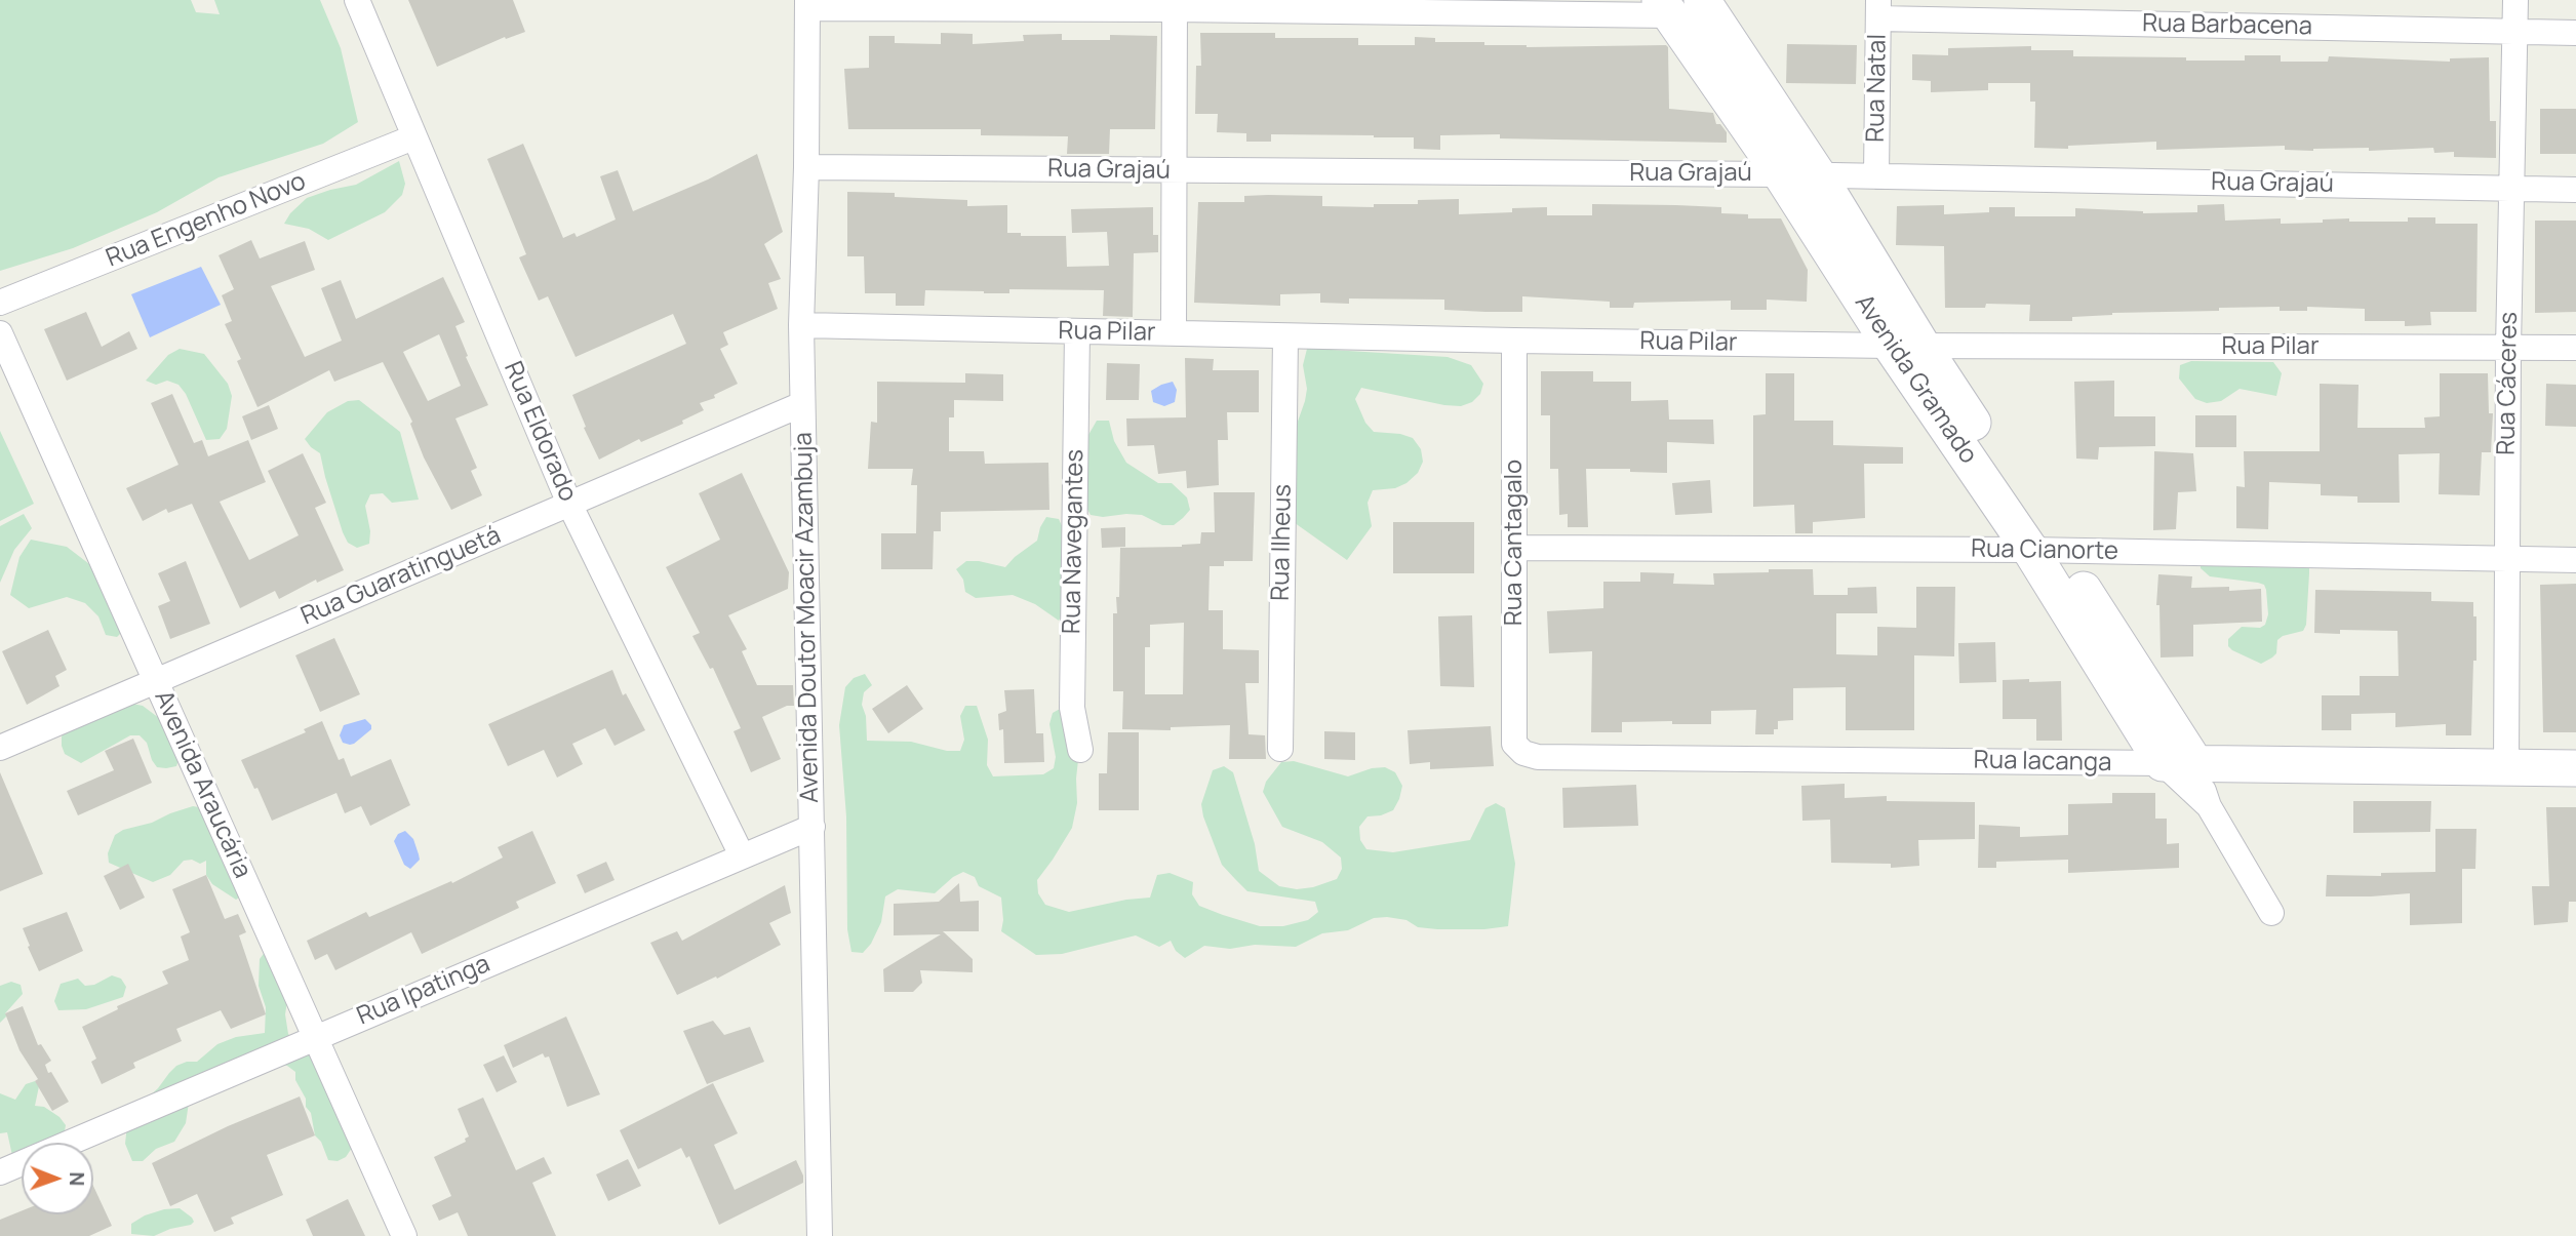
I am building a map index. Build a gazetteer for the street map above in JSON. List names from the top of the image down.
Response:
{
  "streets": {
    "street": [
      "Rua Barbacena",
      "Rua Natal",
      "Rua Grajaú",
      "Rua Engenho Novo",
      "Rua Pilar",
      "Avenida Gramado",
      "Rua Cáceres",
      "Rua Eldorado",
      "Rua Navegantes",
      "Rua Ilheus",
      "Rua Cantagalo",
      "Rua Cianorte",
      "Rua Guaratinguetá",
      "Avenida Doutor Moacir Azambuja",
      "Rua Iacanga",
      "Avenida Araucária",
      "Rua Ipatinga"
    ]
  },
  "crossings": [
    ["Rua Barbacena", "Rua Natal"],
    ["Rua Barbacena", "Rua Cáceres"],
    ["Rua Natal", "Rua Grajaú"],
    ["Rua Grajaú", "Avenida Gramado"],
    ["Rua Grajaú", "Rua Cáceres"],
    ["Rua Grajaú", "Avenida Doutor Moacir Azambuja"],
    ["Rua Engenho Novo", "Rua Eldorado"],
    ["Rua Pilar", "Avenida Gramado"],
    ["Rua Pilar", "Rua Cáceres"],
    ["Rua Pilar", "Rua Navegantes"],
    ["Rua Pilar", "Rua Ilheus"],
    ["Rua Pilar", "Rua Cantagalo"],
    ["Rua Pilar", "Avenida Doutor Moacir Azambuja"],
    ["Avenida Gramado", "Rua Cianorte"],
    ["Avenida Gramado", "Rua Iacanga"],
    ["Rua Cáceres", "Rua Cianorte"],
    ["Rua Cáceres", "Rua Iacanga"],
    ["Rua Eldorado", "Rua Guaratinguetá"],
    ["Rua Eldorado", "Rua Ipatinga"],
    ["Rua Cantagalo", "Rua Cianorte"],
    ["Rua Cantagalo", "Rua Iacanga"],
    ["Rua Guaratinguetá", "Avenida Doutor Moacir Azambuja"],
    ["Rua Guaratinguetá", "Avenida Araucária"],
    ["Avenida Doutor Moacir Azambuja", "Rua Ipatinga"],
    ["Avenida Araucária", "Rua Ipatinga"]
  ],
  "north": "right"
}
